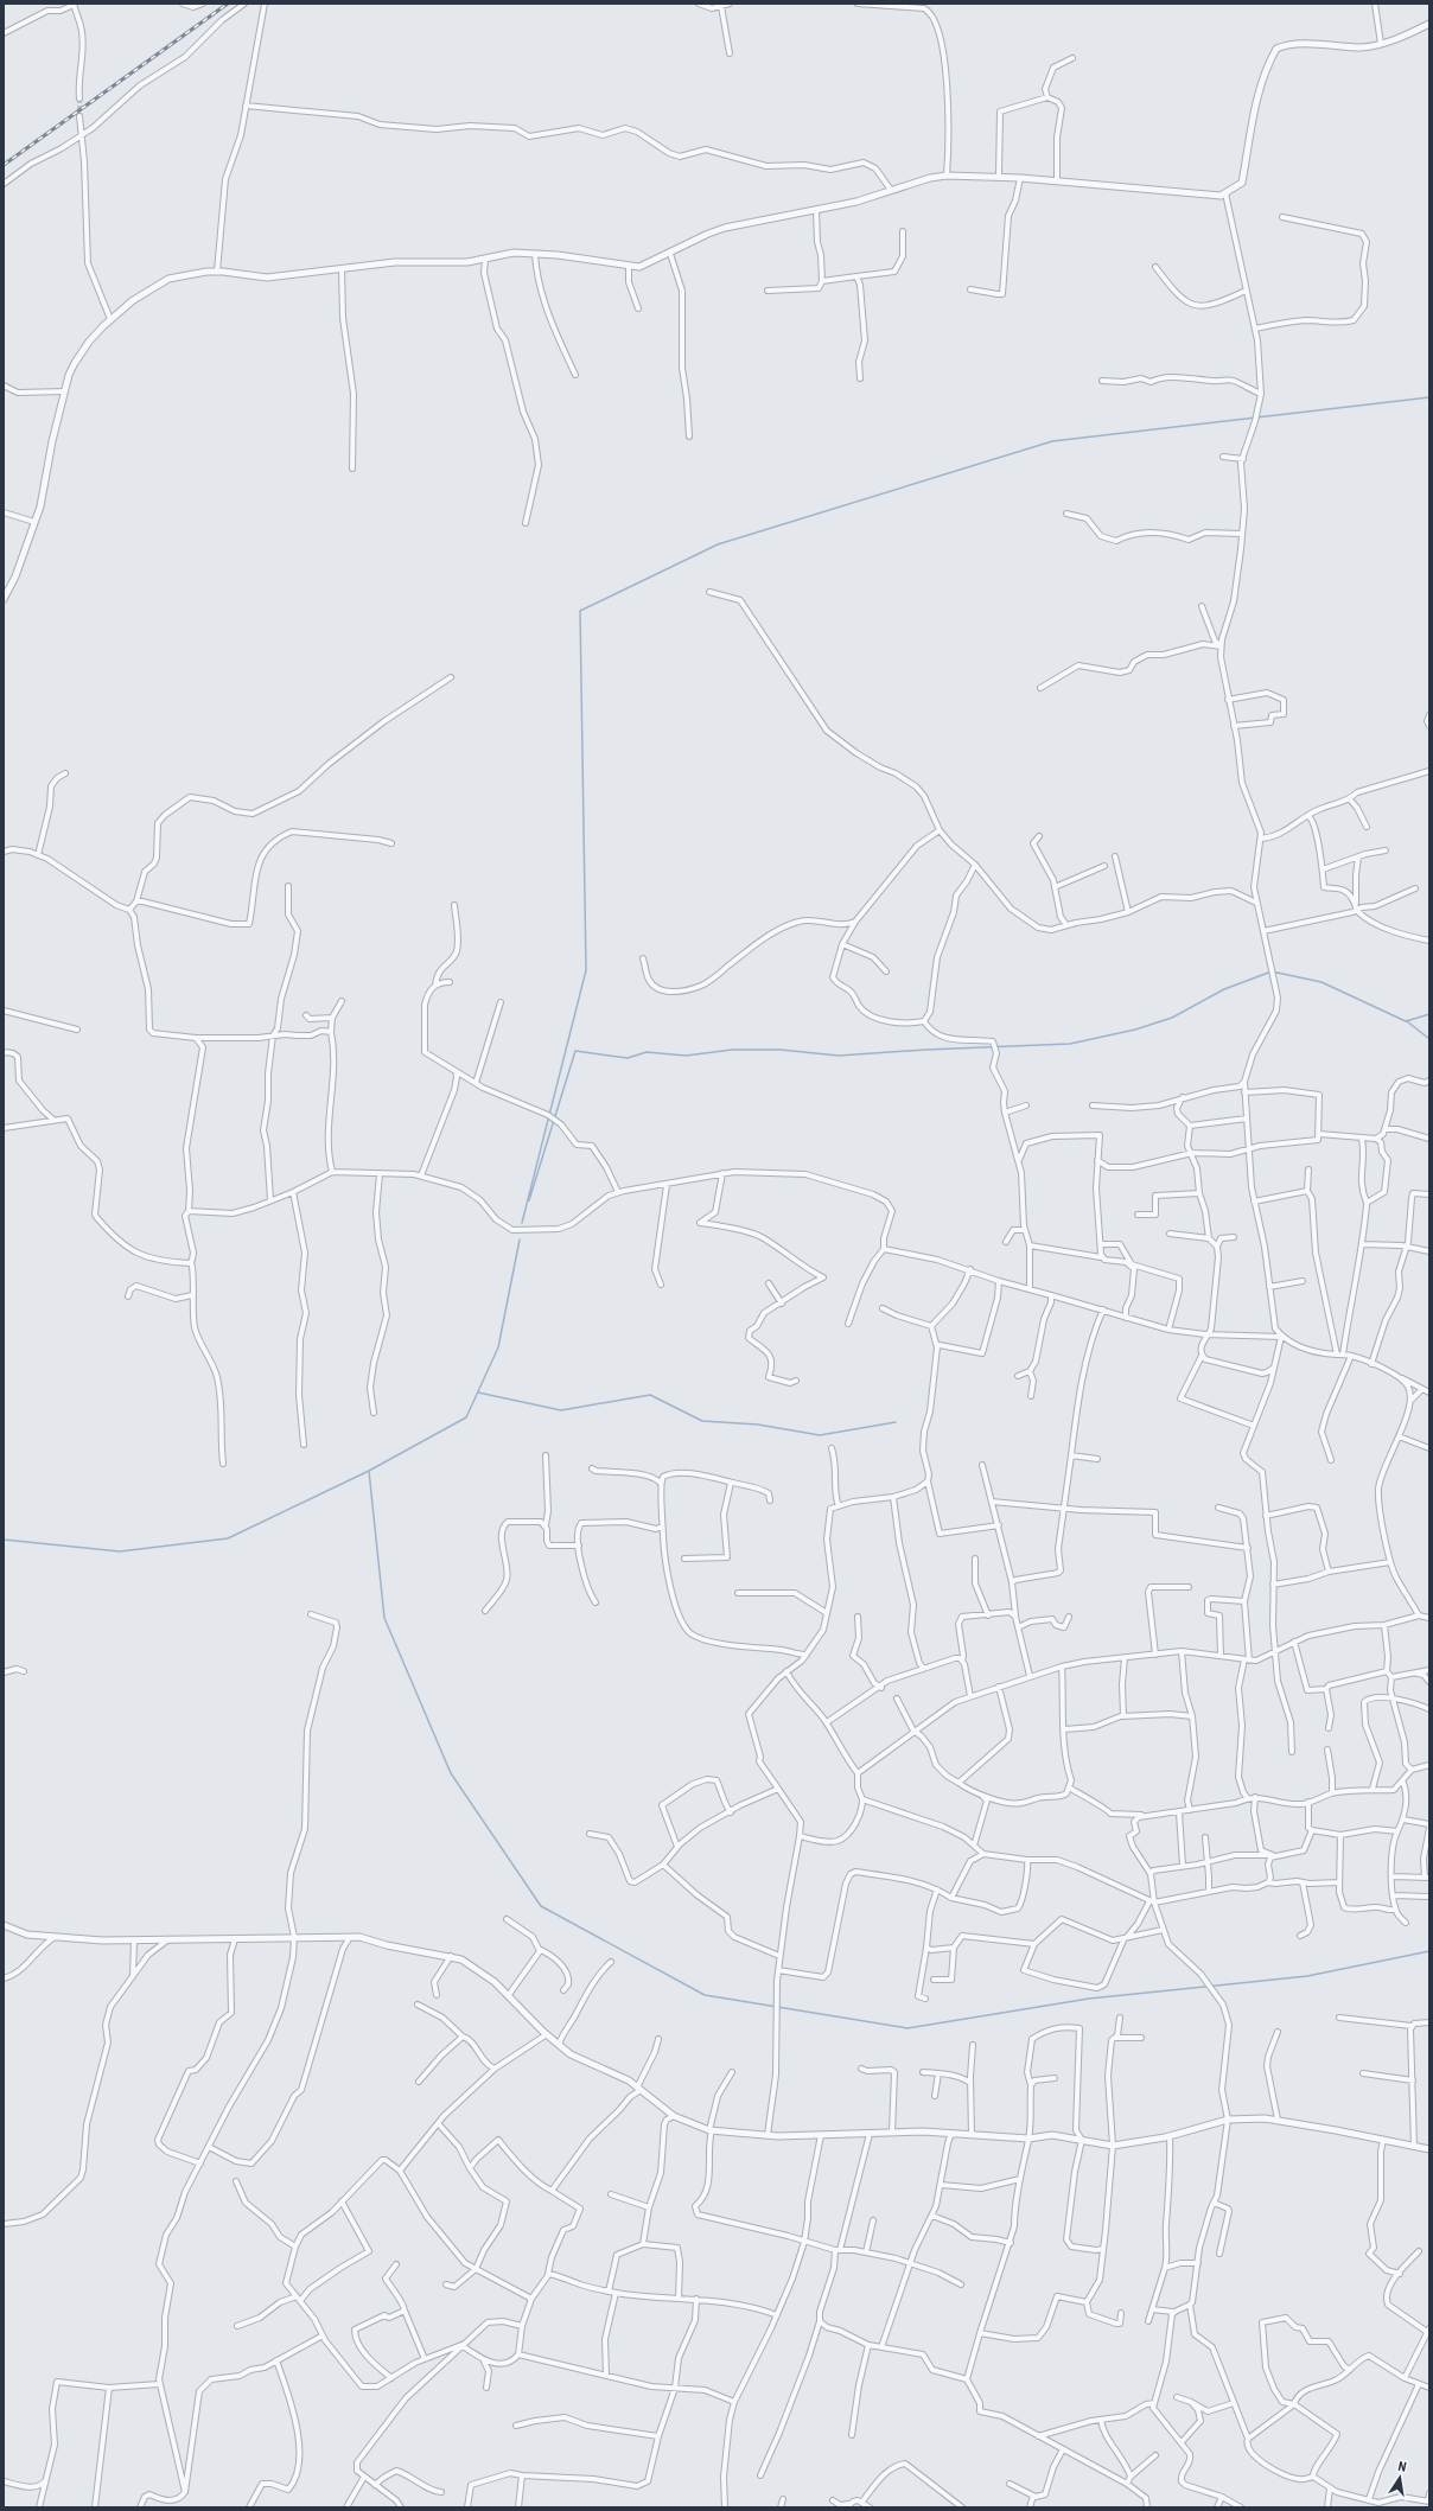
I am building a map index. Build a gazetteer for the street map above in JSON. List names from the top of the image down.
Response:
{
  "north": "top"
}
